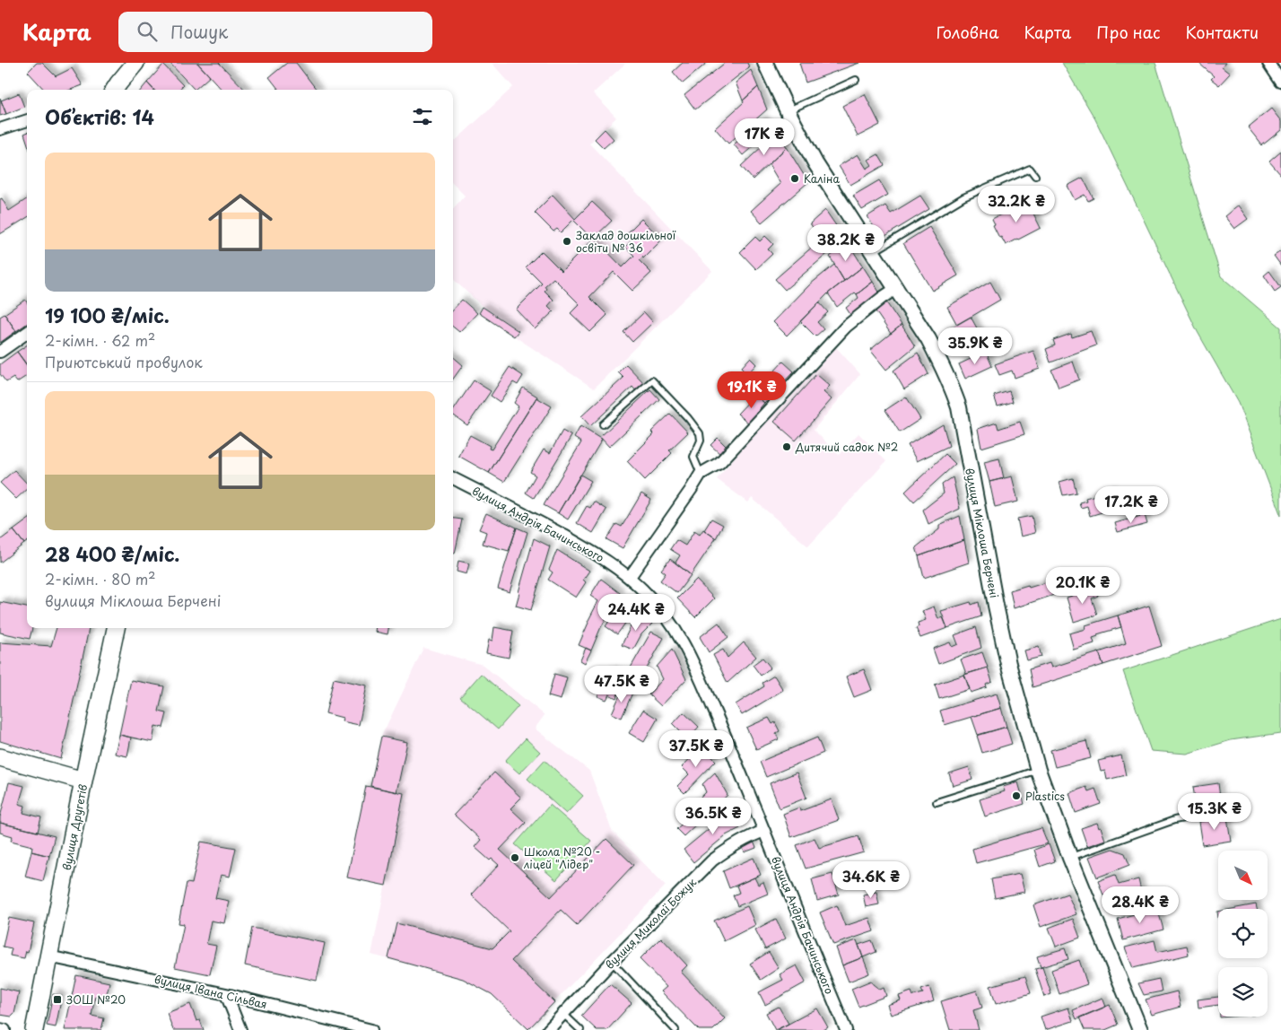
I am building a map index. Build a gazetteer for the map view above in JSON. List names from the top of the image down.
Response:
{
  "streets": {
    "main road": ["вулиця Другетів"],
    "street": [
      "вулиця Андрія Бачинського",
      "вулиця Міклоша Берчені",
      "вулиця Миколаї Божук",
      "вулиця Івана Сільвая"
    ]
  },
  "crossings": [
    ["вулиця Андрія Бачинського", "вулиця Миколаї Божук"],
    ["вулиця Другетів", "вулиця Івана Сільвая"]
  ],
  "places": {
    "other": [
      "Калiна",
      "Заклад дошкільної освіти № 36",
      "Дитячий садок №2",
      "Plastics",
      "Школа №20 - ліцей \"Лідер\""
    ],
    "transit": ["ЗОШ №20"]
  },
  "north": "bottom right",
  "page": {
    "header": "Карта",
    "search": "Пошук",
    "nav": [
      "Головна",
      "Карта",
      "Про нас",
      "Контакти"
    ],
    "heading": "Об’єктів: 14",
    "price": [
      "17K ₴",
      "32.2K ₴",
      "38.2K ₴",
      "35.9K ₴",
      "19.1K ₴",
      "17.2K ₴",
      "20.1K ₴",
      "24.4K ₴",
      "47.5K ₴",
      "37.5K ₴",
      "15.3K ₴",
      "36.5K ₴",
      "34.6K ₴",
      "28.4K ₴"
    ],
    "list": [
      {
        "name": "19 100 ₴/міс.",
        "note": "2-кімн. · 62 m² · Приютський провулок"
      },
      {
        "name": "28 400 ₴/міс.",
        "note": "2-кімн. · 80 m² · вулиця Міклоша Берчені"
      }
    ]
  }
}
